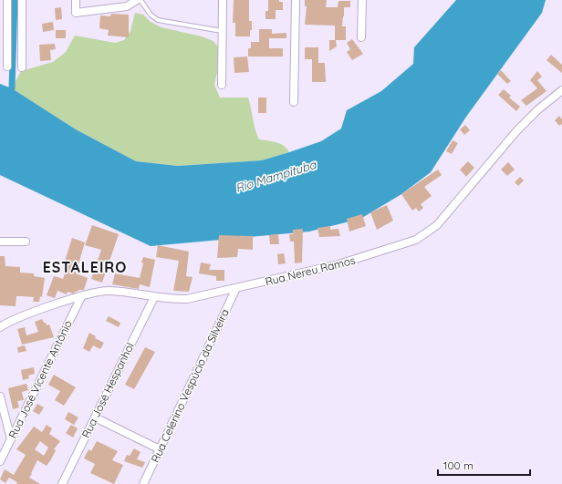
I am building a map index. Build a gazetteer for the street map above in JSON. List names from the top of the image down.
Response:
{
  "streets": {
    "street": [
      "Rua Nereu Ramos",
      "Rua José Vicente Antônio",
      "Rua Celerino Vespúcio da Silveira",
      "Rua José Hespanhol"
    ]
  },
  "crossings": [
    ["Rua Nereu Ramos", "Rua José Vicente Antônio"],
    ["Rua Nereu Ramos", "Rua Celerino Vespúcio da Silveira"],
    ["Rua Nereu Ramos", "Rua José Hespanhol"]
  ],
  "districts": ["ESTALEIRO"],
  "water": ["Rio Mampituba"],
  "scale_bar": "100 m"
}
